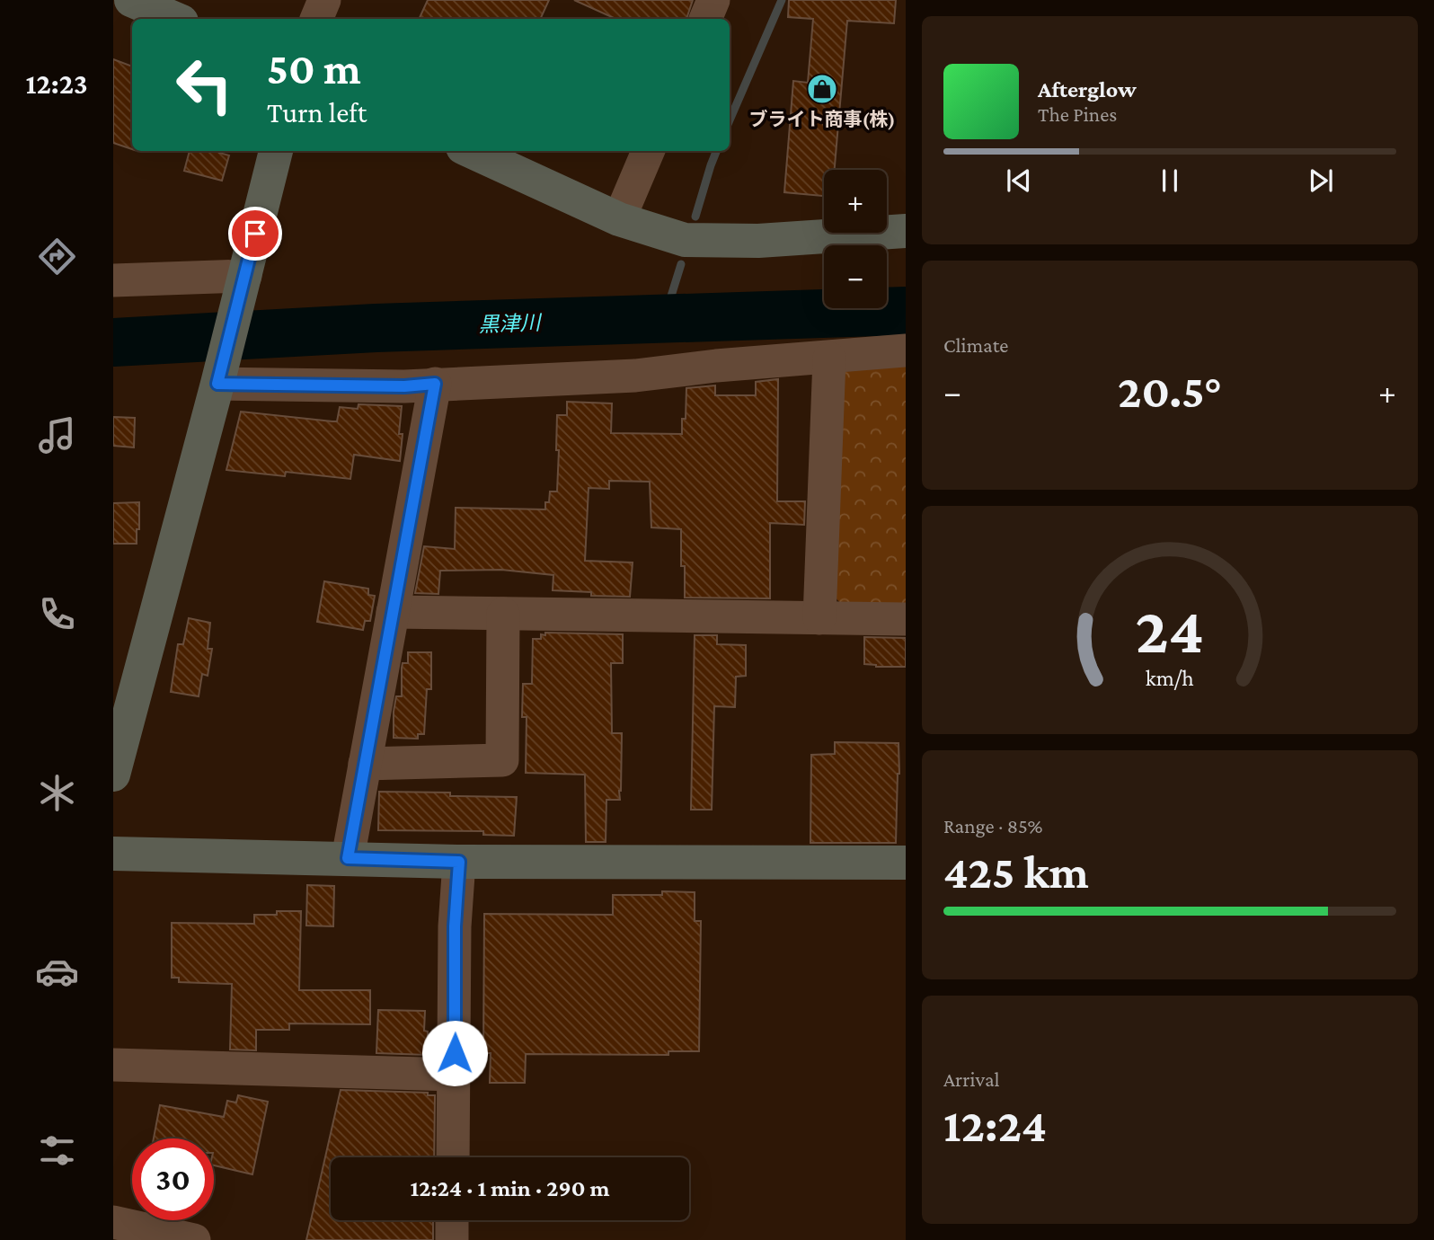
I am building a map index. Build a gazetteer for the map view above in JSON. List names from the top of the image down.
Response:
{
  "water": ["黒津川"],
  "places": {
    "shop": ["ブライト商事(株)"]
  },
  "page": {
    "tabs": "12:23",
    "turn": ["50 m", "Turn left"],
    "song": ["Afterglow", "The Pines"],
    "map_buttons": ["+", "−"],
    "tile": [
      "Climate",
      ["Range · 85%", "425 km"],
      ["Arrival", "12:24"]
    ],
    "heat": ["−", "20.5°", "+"],
    "limit": "30",
    "trip": "12:24 · 1 min · 290 m",
    "gauge": ["24", "km/h"]
  }
}
